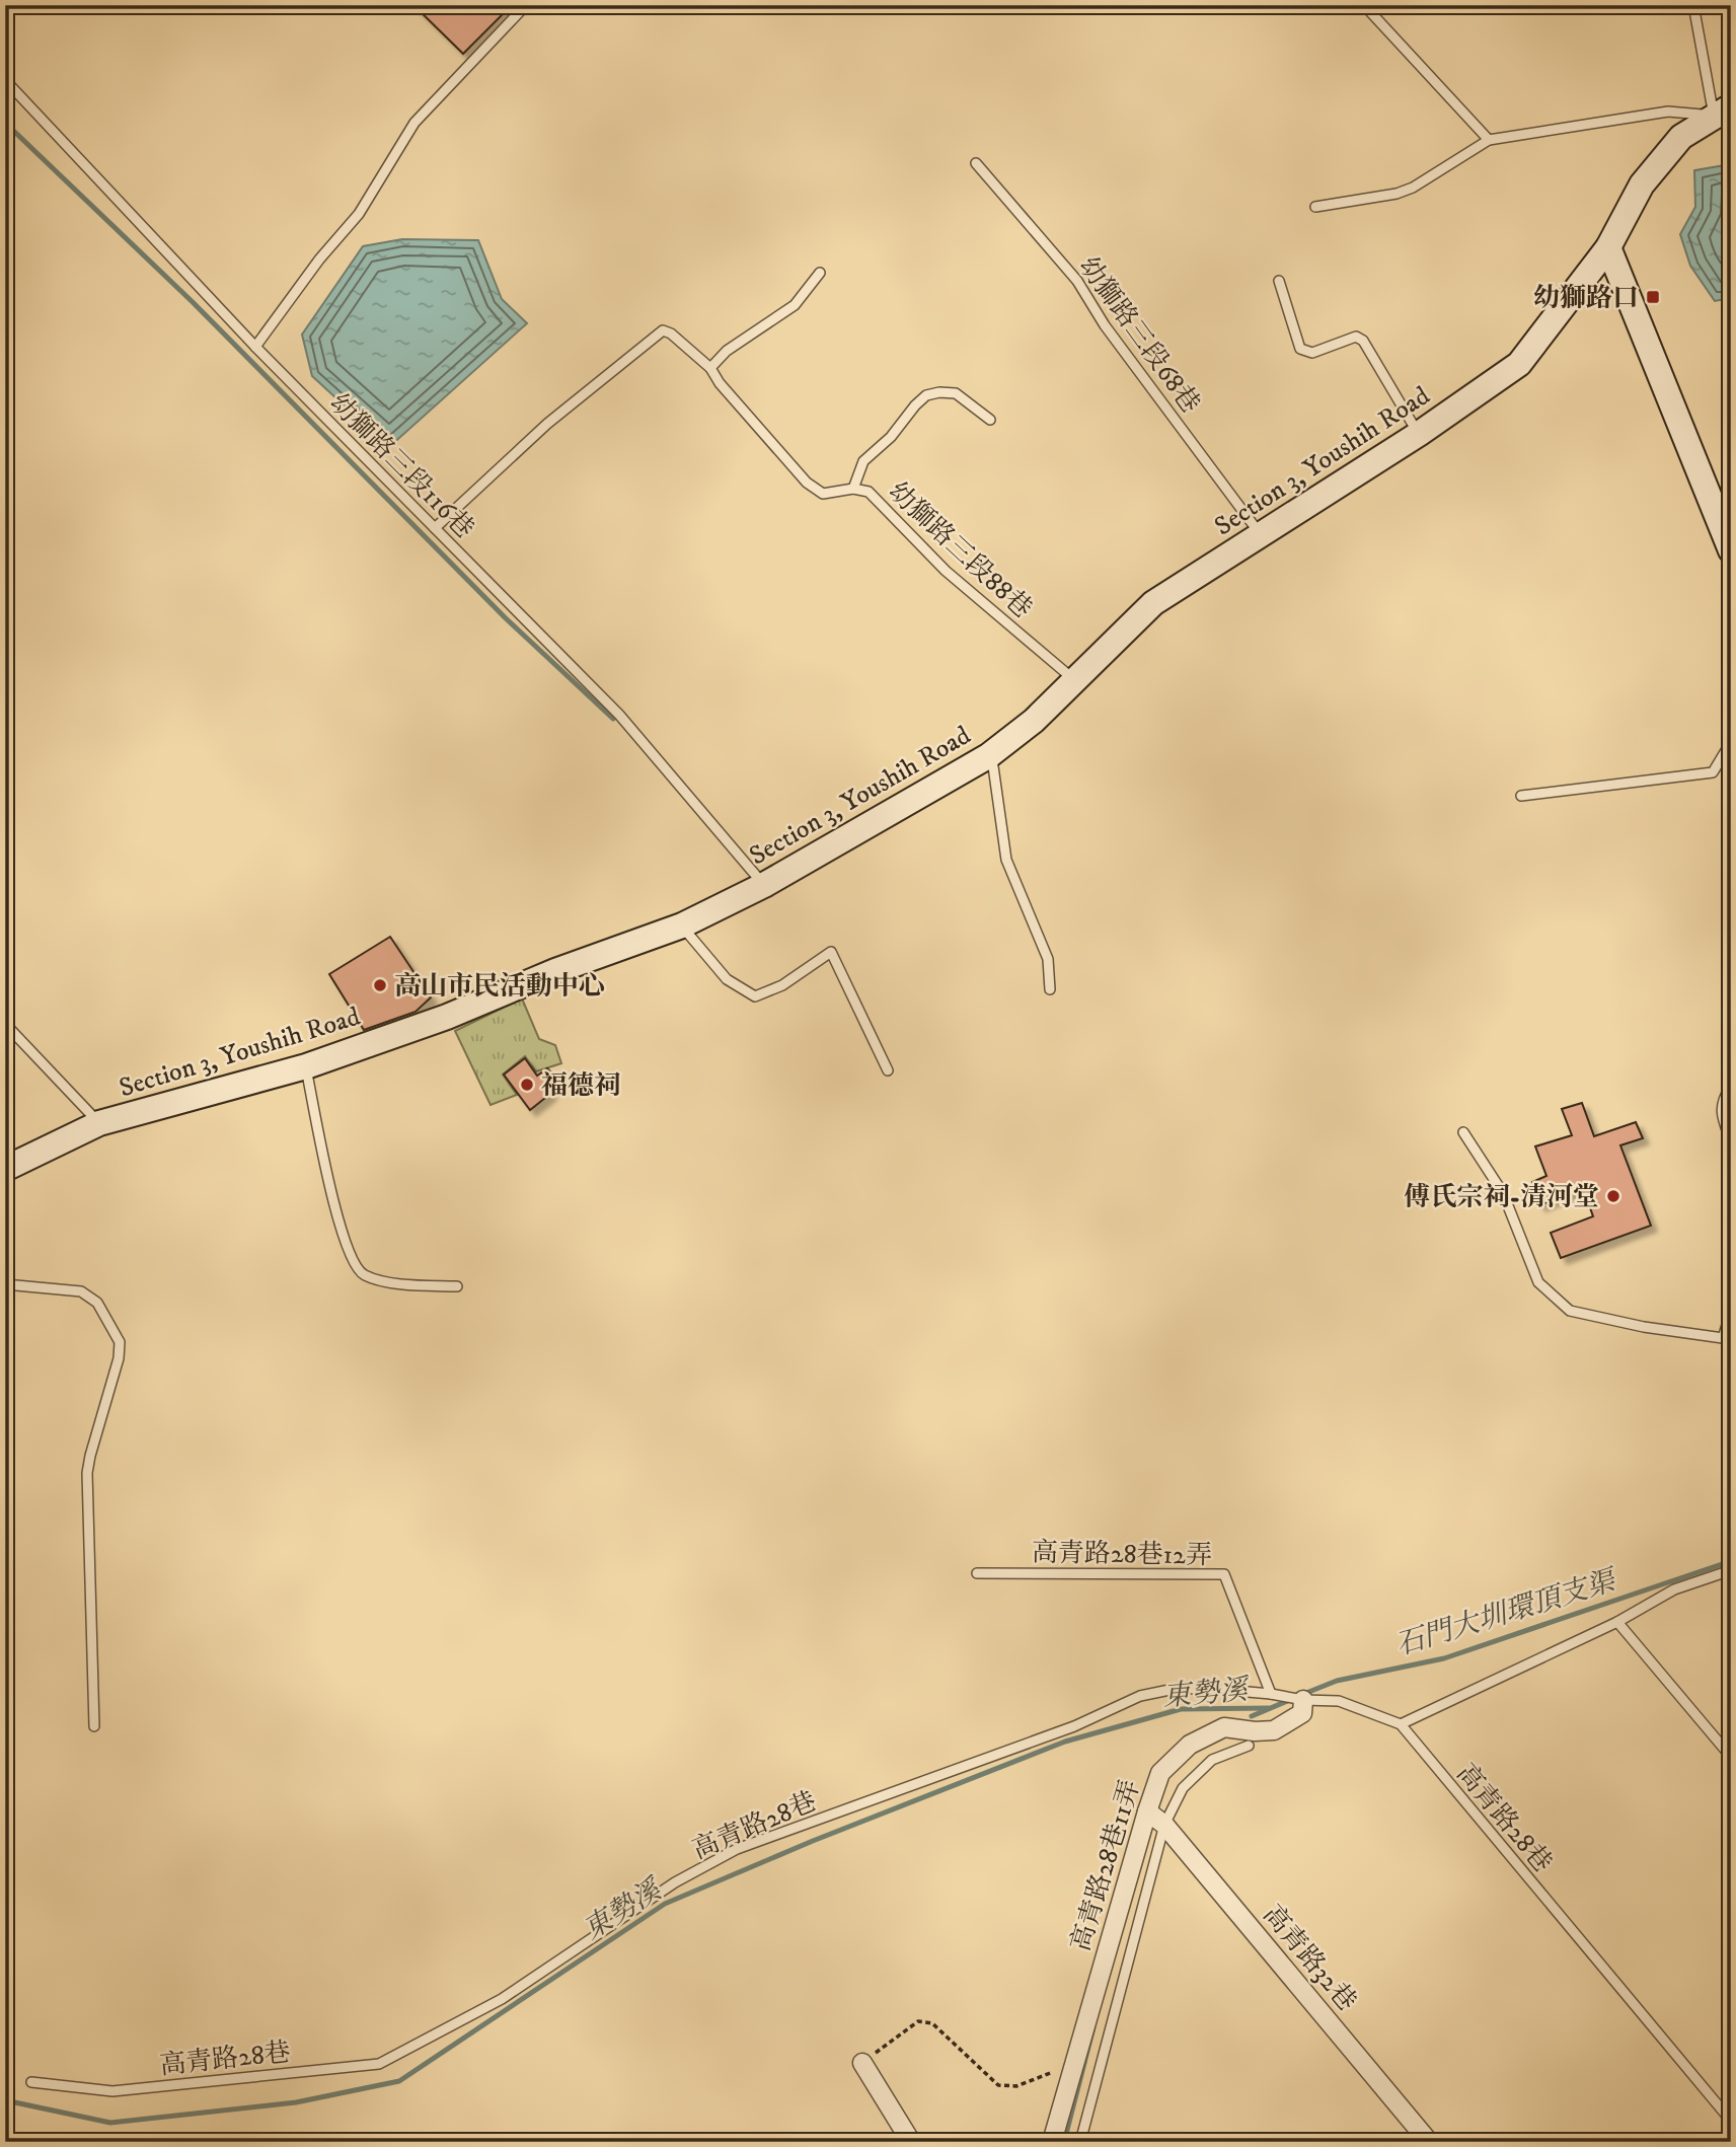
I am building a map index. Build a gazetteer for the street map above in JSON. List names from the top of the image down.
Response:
{
  "streets": {
    "street": ["Section 3, Youshih Road", "高青路28巷11弄", "高青路32巷"],
    "lane": [
      "幼獅路三段68巷",
      "幼獅路三段116巷",
      "幼獅路三段88巷",
      "高青路28巷12弄",
      "高青路28巷"
    ]
  },
  "crossings": [
    ["幼獅路三段68巷", "Section 3, Youshih Road"],
    ["Section 3, Youshih Road", "幼獅路三段116巷"],
    ["Section 3, Youshih Road", "幼獅路三段88巷"],
    ["幼獅路三段116巷", "幼獅路三段88巷"],
    ["高青路28巷12弄", "高青路28巷"],
    ["高青路28巷", "高青路28巷11弄"],
    ["高青路28巷11弄", "高青路32巷"]
  ],
  "water": ["石門大圳環頂支渠", "東勢溪"],
  "places": {
    "transit": ["幼獅路口"],
    "other": ["高山市民活動中心", "福德祠", "傅氏宗祠-清河堂"]
  }
}
